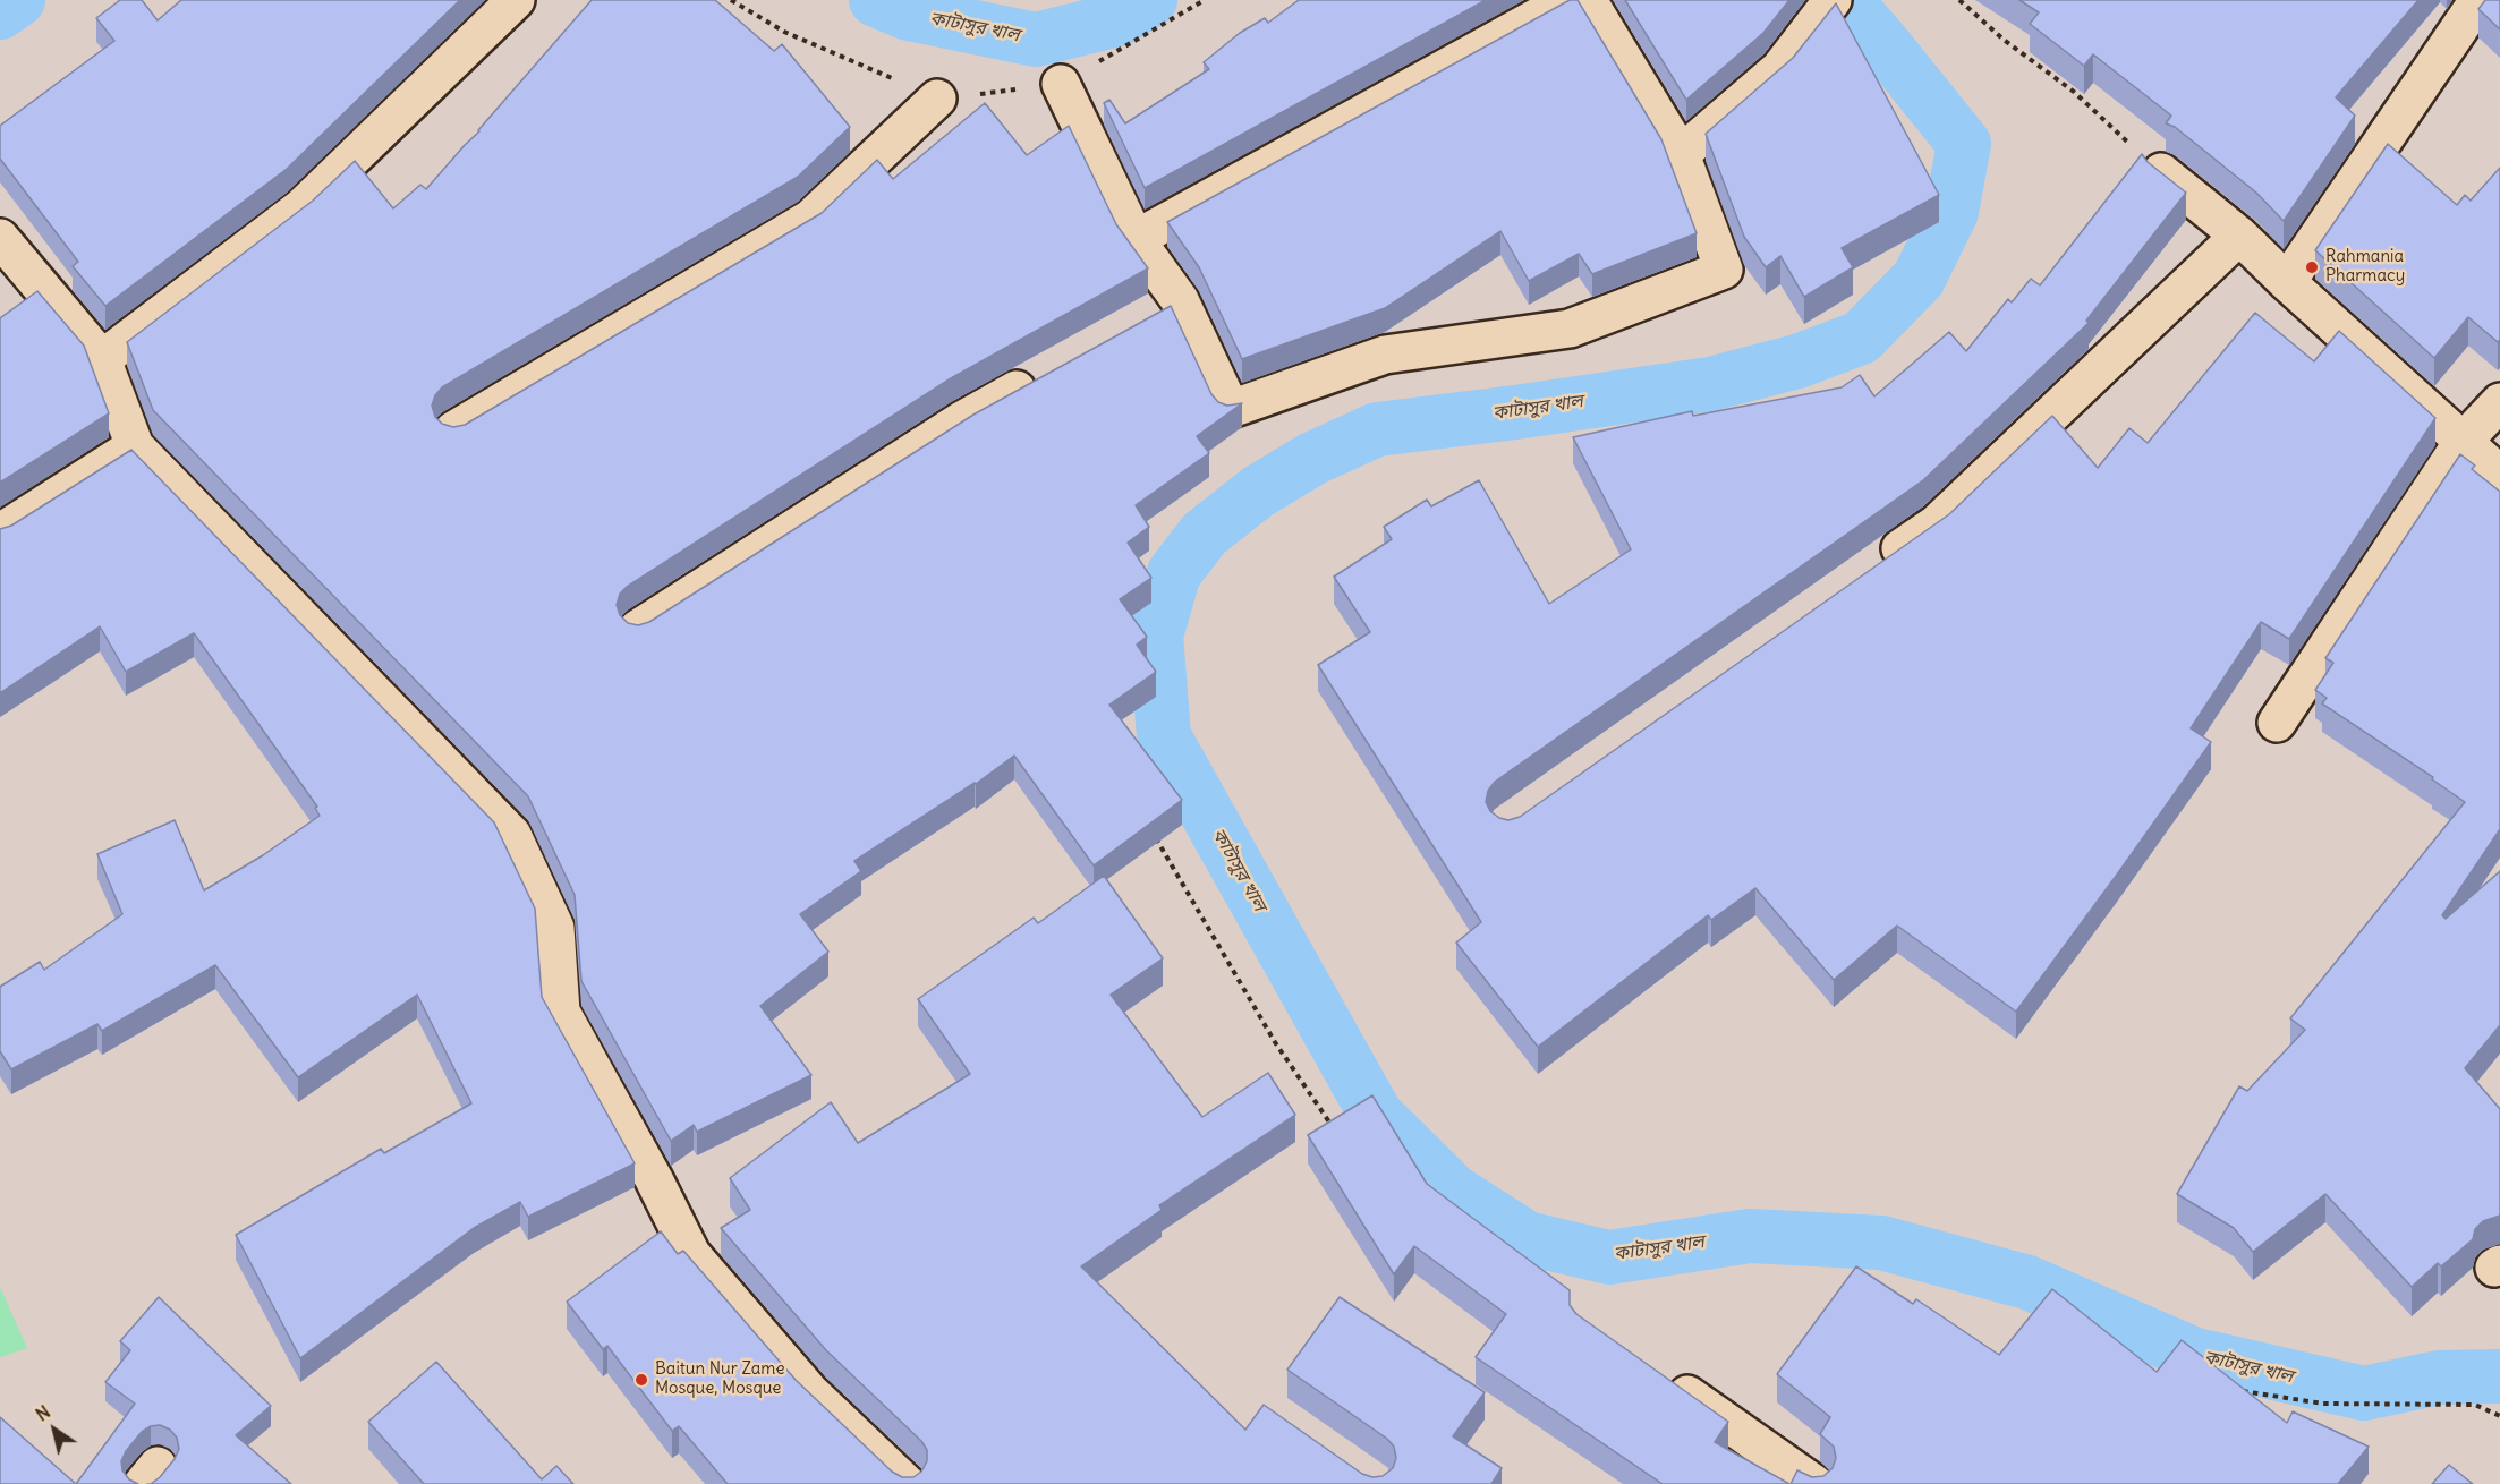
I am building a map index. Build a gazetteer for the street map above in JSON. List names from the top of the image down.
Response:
{
  "water": ["কাটাসুর খাল"],
  "places": ["Rahmania Pharmacy", "Baitun Nur Zame Mosque, Mosque"],
  "north": "top left"
}
